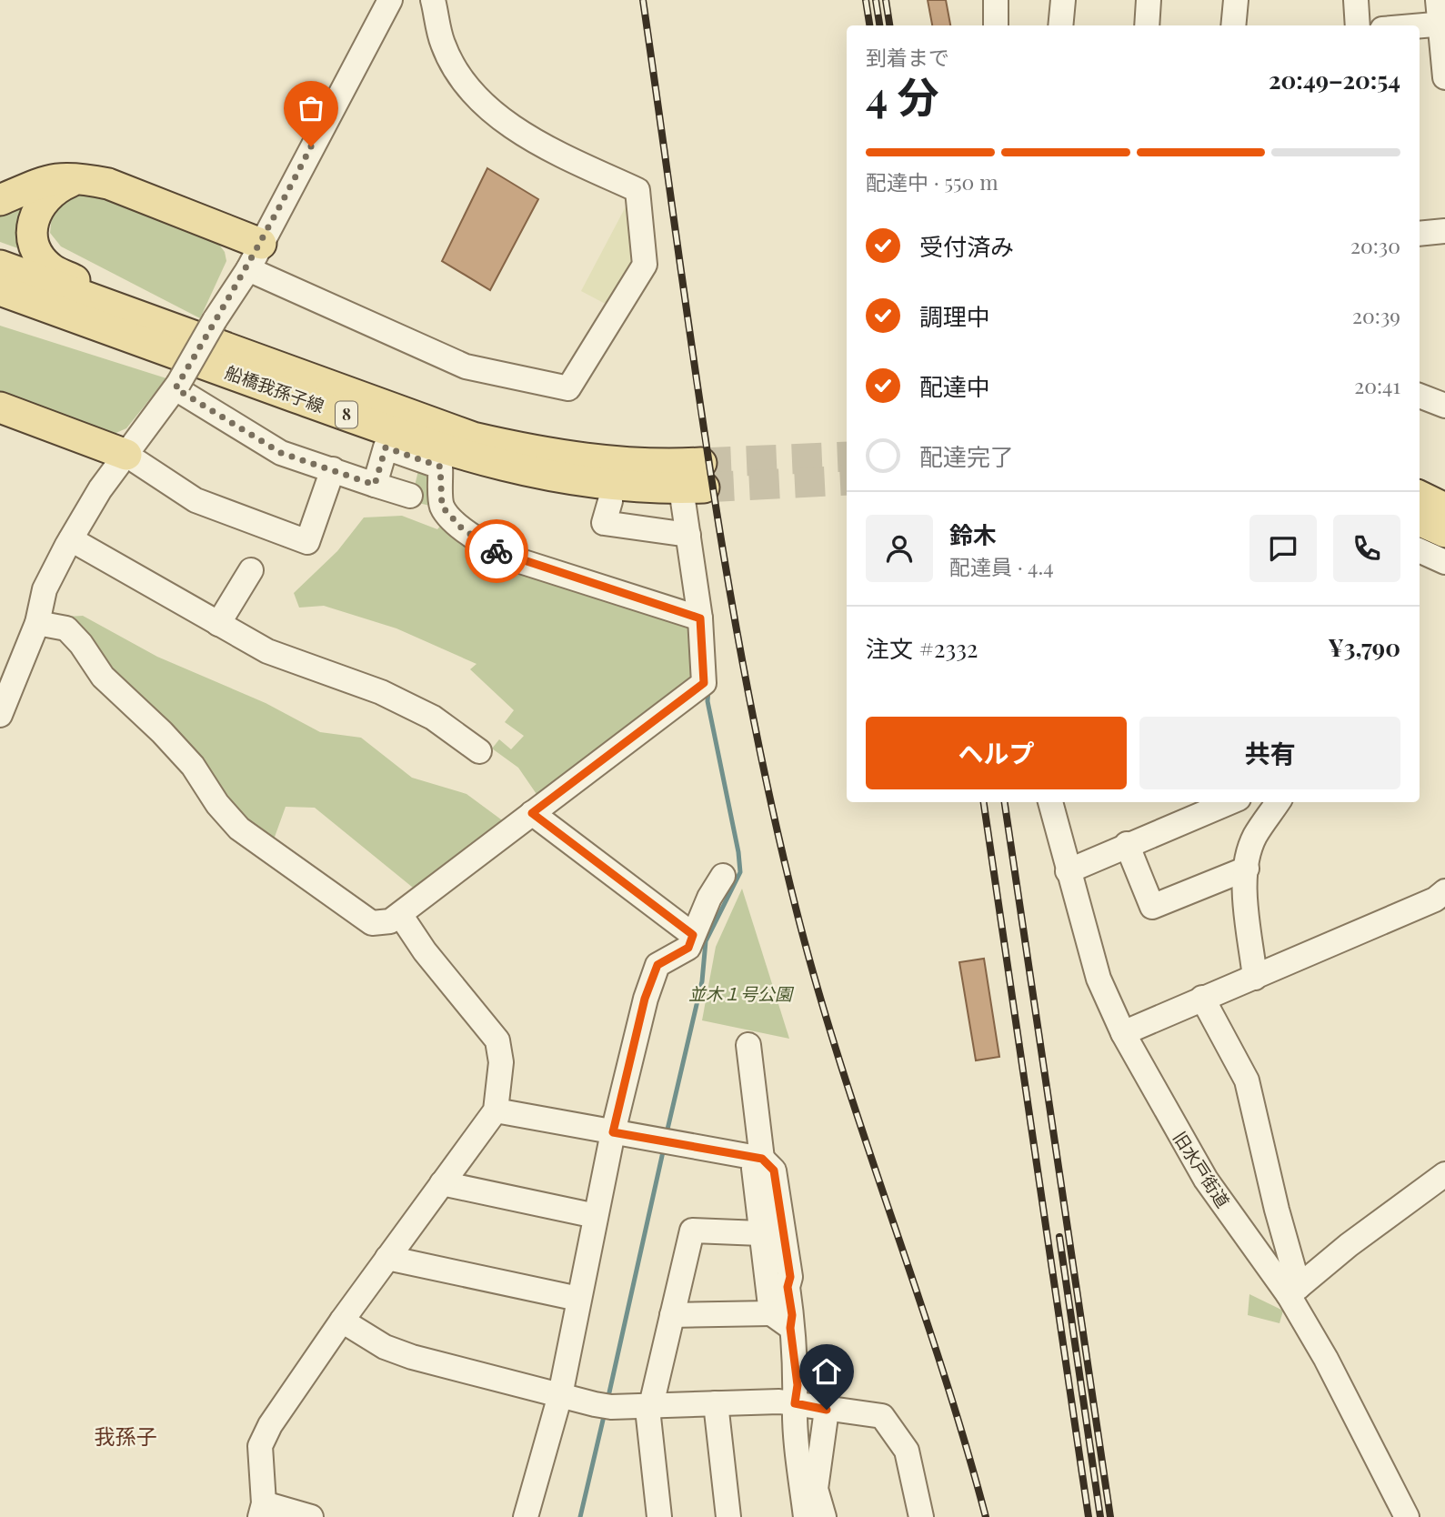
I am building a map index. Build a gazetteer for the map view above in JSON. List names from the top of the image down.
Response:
{
  "streets": {
    "main road": ["船橋我孫子線", "8"],
    "street": ["旧水戸街道"]
  },
  "districts": ["我孫子"],
  "parks": ["並木１号公園"],
  "page": {
    "heading": ["4 分", "到着まで", "20:49–20:54"],
    "panel": [
      "鈴木",
      "配達員 · 4.4",
      "注文 #2332",
      "¥3,790"
    ],
    "bar": "配達中 · 550 m",
    "list": [
      ["受付済み", "20:30"],
      ["調理中", "20:39"],
      ["配達中", "20:41"],
      "配達完了"
    ],
    "buttons": ["ヘルプ", "共有"]
  }
}
